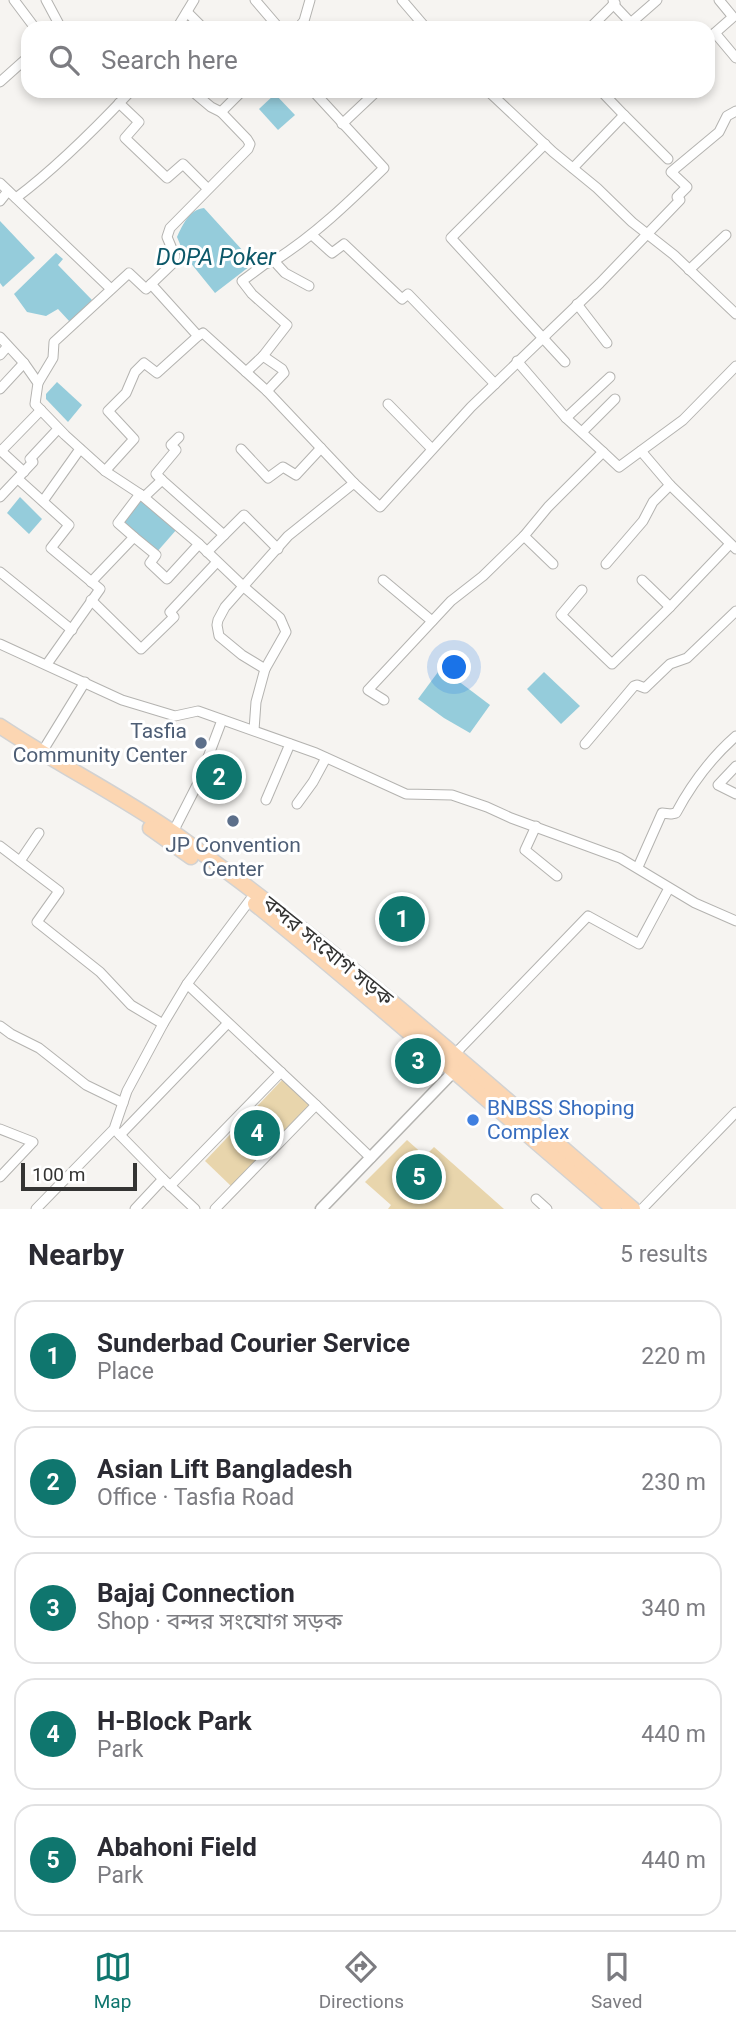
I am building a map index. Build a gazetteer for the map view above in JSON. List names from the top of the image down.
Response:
{
  "streets": {
    "highway": ["বন্দর সংযোগ সড়ক"]
  },
  "water": ["DOPA Poker"],
  "places": ["Tasfia Community Center", "JP Convention Center", "BNBSS Shoping Complex"],
  "scale_bar": "100 m",
  "page": {
    "search": "Search here",
    "pins": [
      "2",
      "1",
      "3",
      "4",
      "5"
    ],
    "scale": "100 m",
    "heading": ["Nearby", "5 results"],
    "list": [
      {
        "mark": "1",
        "name": "Sunderbad Courier Service",
        "note": "Place",
        "value": "220 m"
      },
      {
        "mark": "2",
        "name": "Asian Lift Bangladesh",
        "note": "Office · Tasfia Road",
        "value": "230 m"
      },
      {
        "mark": "3",
        "name": "Bajaj Connection",
        "note": "Shop · বন্দর সংযোগ সড়ক",
        "value": "340 m"
      },
      {
        "mark": "4",
        "name": "H-Block Park",
        "note": "Park",
        "value": "440 m"
      },
      {
        "mark": "5",
        "name": "Abahoni Field",
        "note": "Park",
        "value": "440 m"
      }
    ],
    "nav": ["Map", "Directions", "Saved"]
  }
}
